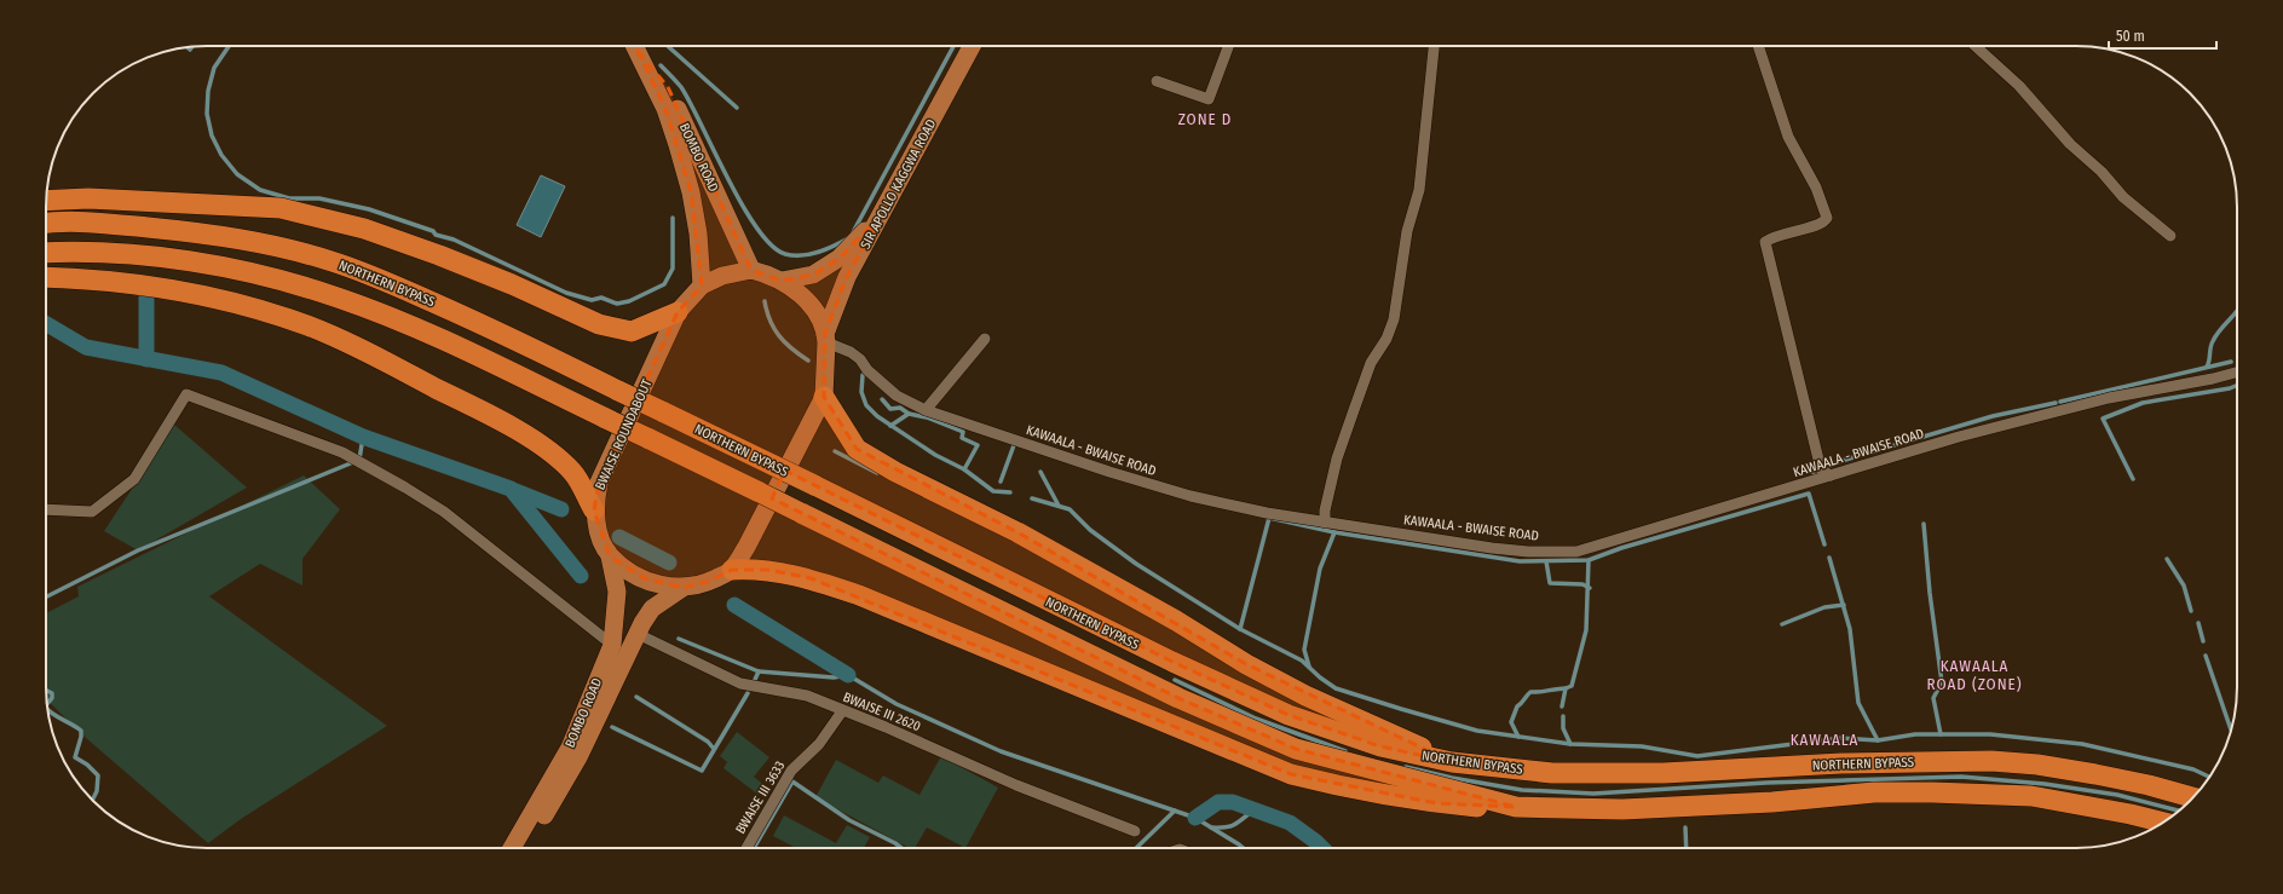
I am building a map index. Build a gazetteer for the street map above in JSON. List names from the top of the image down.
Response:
{
  "streets": {
    "highway": ["NORTHERN BYPASS"],
    "main road": ["BOMBO ROAD", "SIR APOLLO KAGGWA ROAD", "BWAISE ROUNDABOUT"],
    "street": ["KAWAALA - BWAISE ROAD", "BWAISE III 2620", "BWAISE III 3633"]
  },
  "crossings": [
    ["BOMBO ROAD", "BWAISE ROUNDABOUT"],
    ["BOMBO ROAD", "BWAISE III 2620"],
    ["SIR APOLLO KAGGWA ROAD", "KAWAALA - BWAISE ROAD"],
    ["BWAISE III 2620", "BWAISE III 3633"]
  ],
  "districts": ["ZONE D", "KAWAALA ROAD (ZONE)", "KAWAALA"],
  "scale_bar": "50 m"
}
